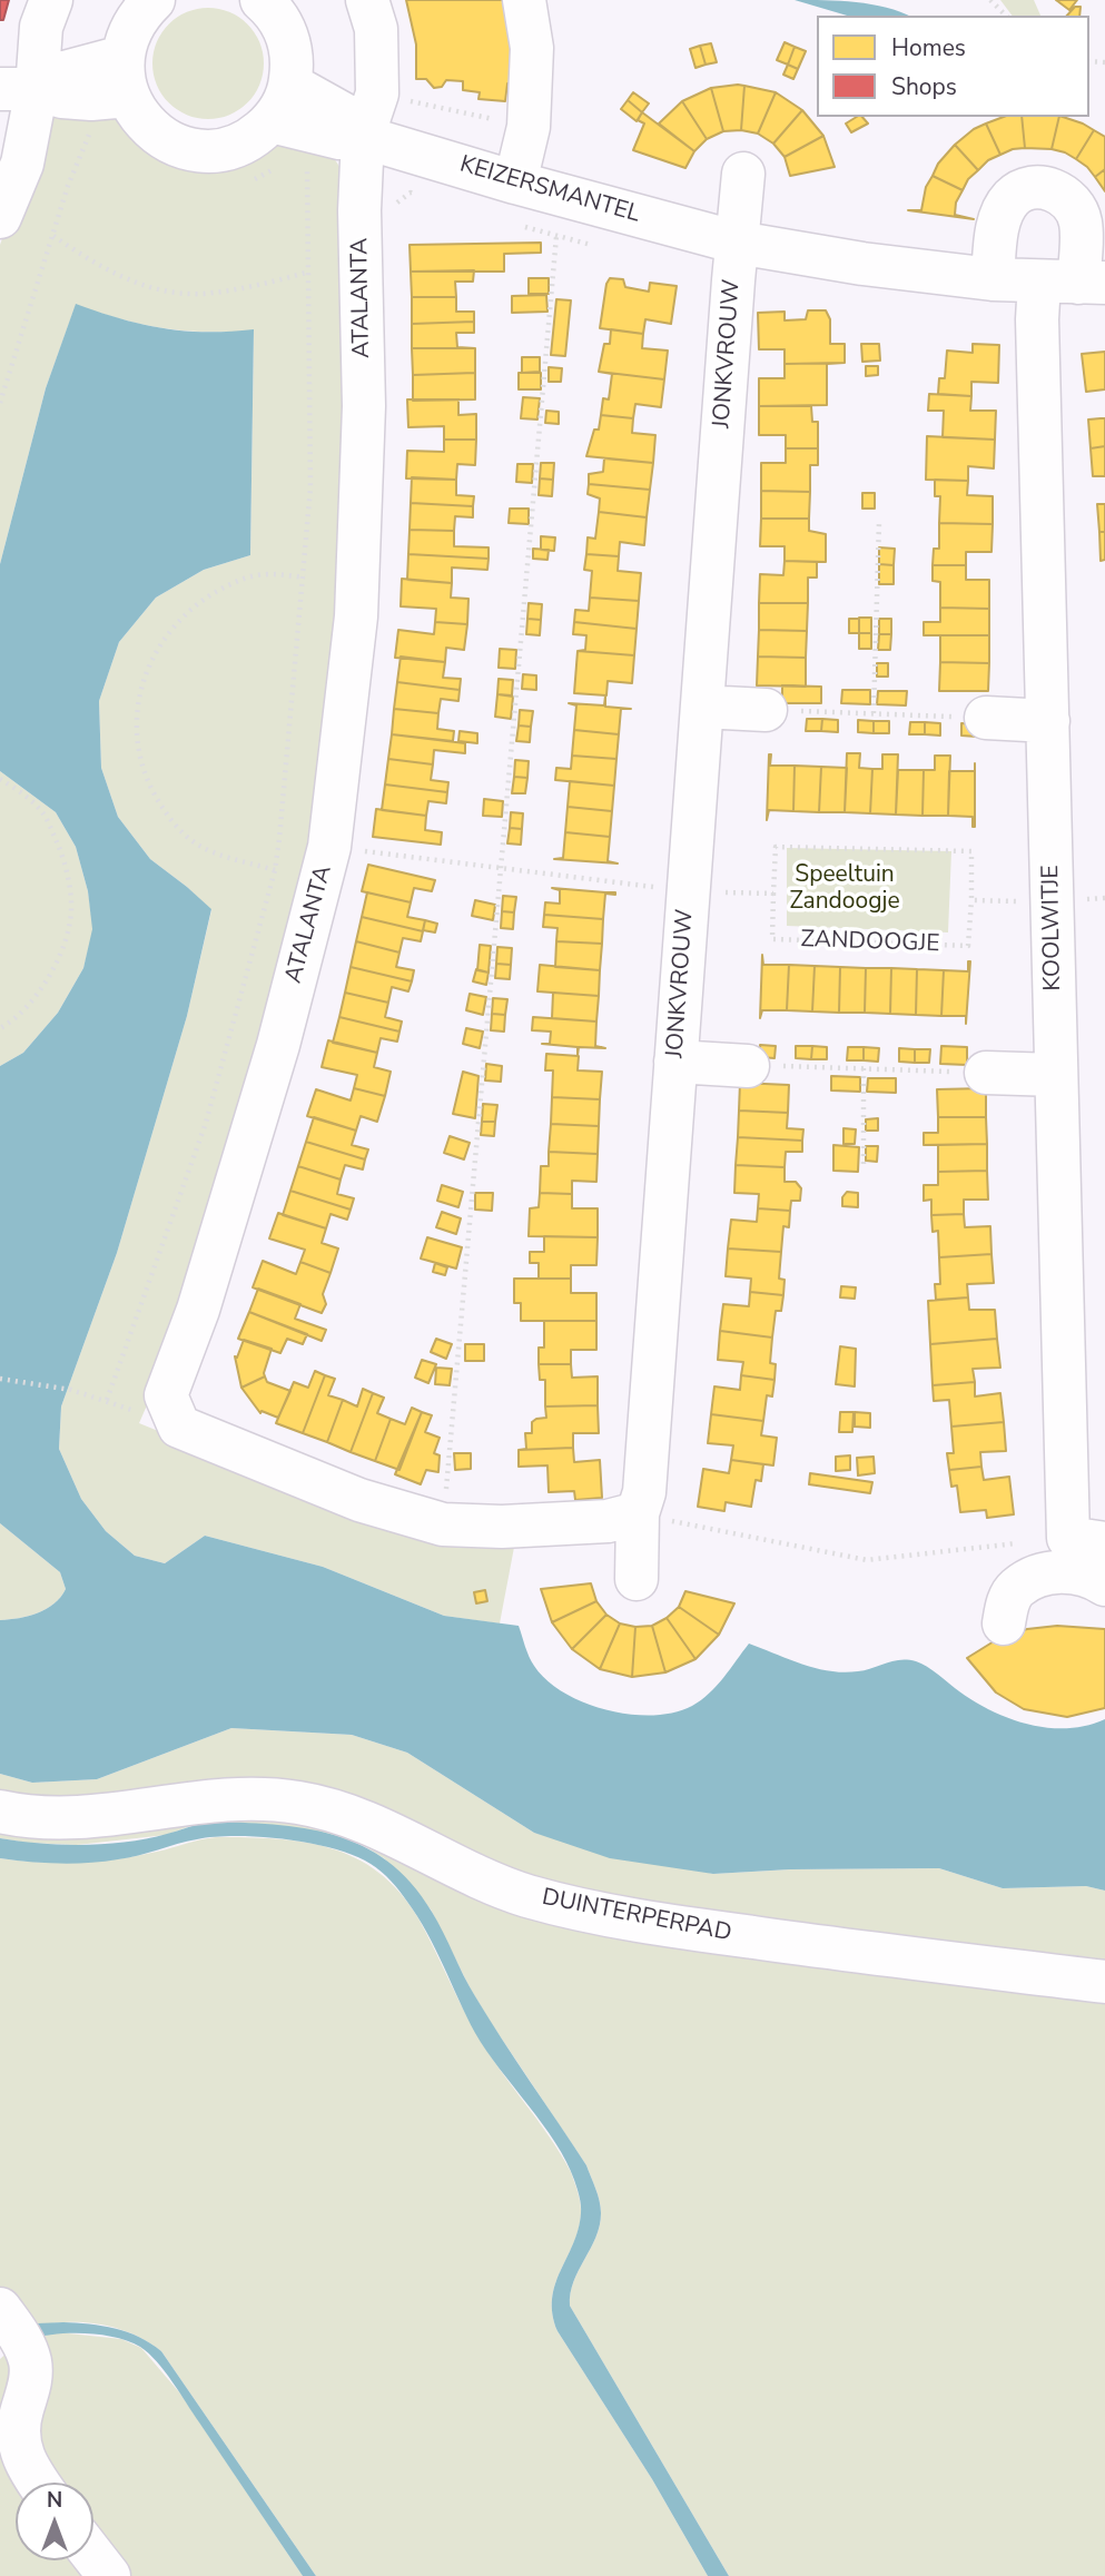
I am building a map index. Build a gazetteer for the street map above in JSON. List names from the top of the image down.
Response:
{
  "streets": {
    "street": [
      "KEIZERSMANTEL",
      "ATALANTA",
      "JONKVROUW",
      "KOOLWITJE",
      "DUINTERPERPAD"
    ],
    "path": ["ZANDOOGJE"]
  },
  "crossings": [
    ["KEIZERSMANTEL", "ATALANTA"],
    ["KEIZERSMANTEL", "JONKVROUW"],
    ["KEIZERSMANTEL", "KOOLWITJE"]
  ],
  "parks": ["Speeltuin Zandoogje"],
  "legend": ["Homes", "Shops"],
  "north": "top"
}
